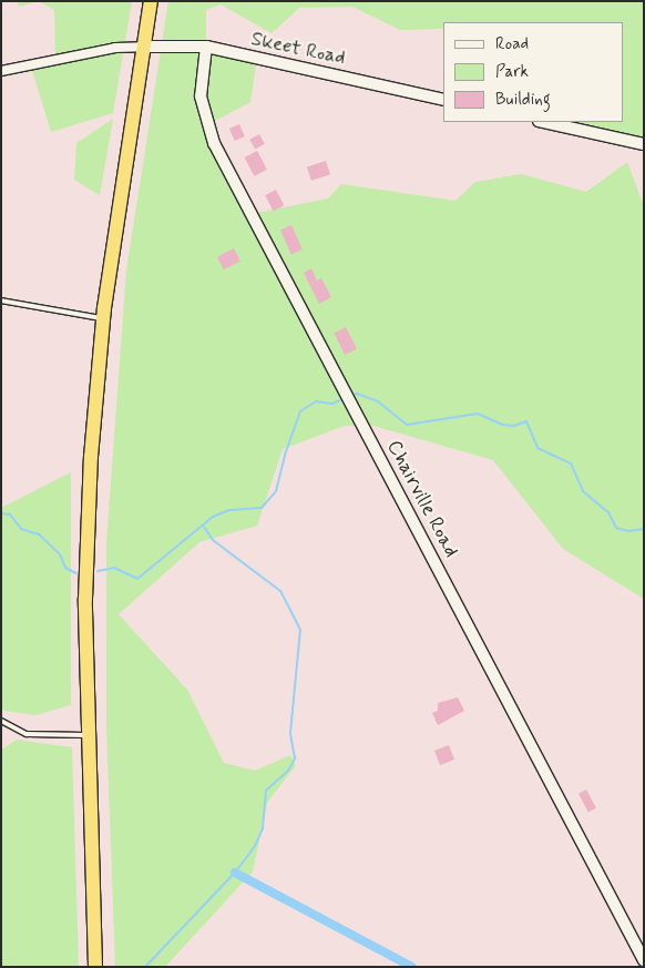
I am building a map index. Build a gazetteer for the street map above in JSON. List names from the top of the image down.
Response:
{
  "streets": {
    "street": ["Skeet Road", "Chairville Road"]
  },
  "crossings": [
    ["Skeet Road", "Chairville Road"]
  ],
  "legend": ["Road", "Park", "Building"]
}
